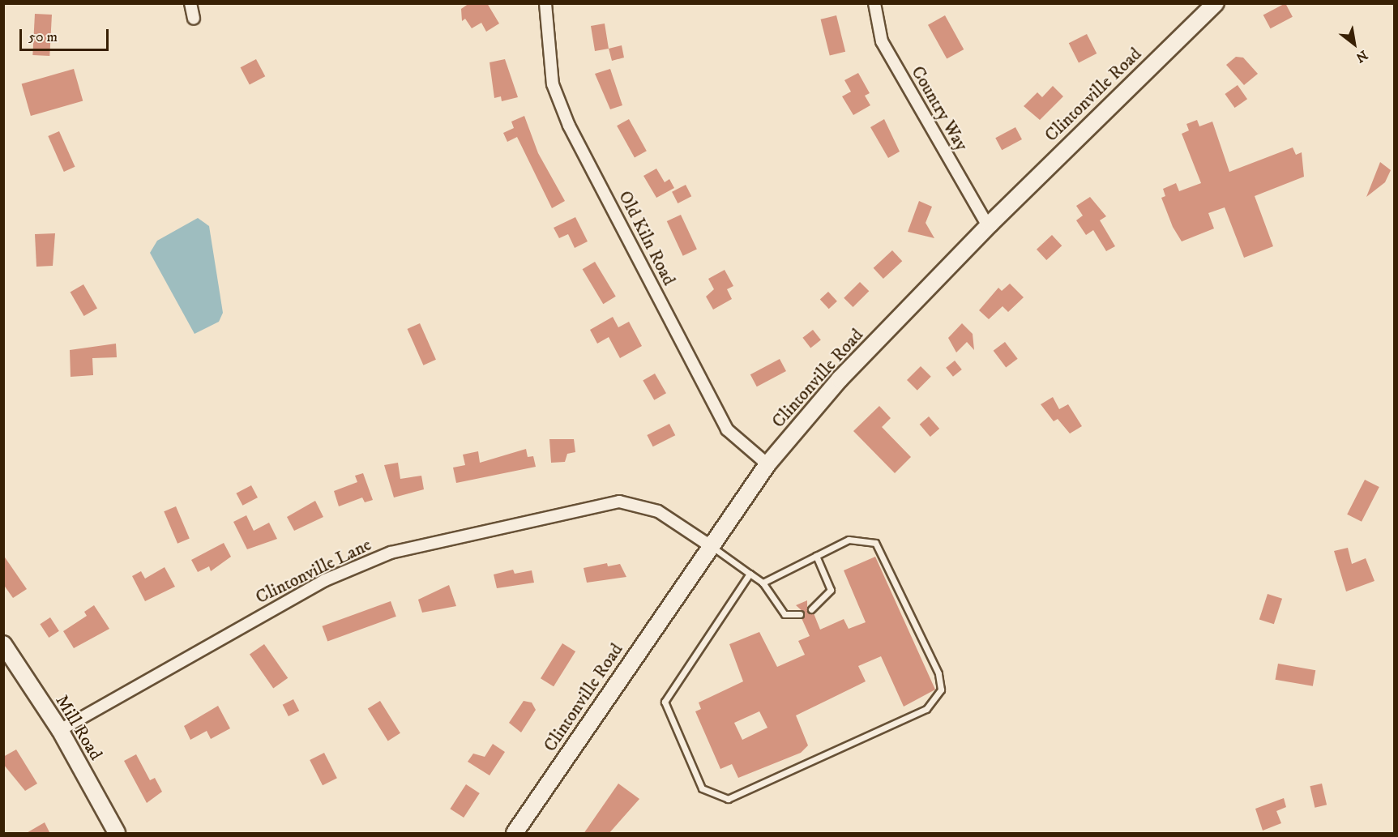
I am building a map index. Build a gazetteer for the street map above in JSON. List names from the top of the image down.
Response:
{
  "streets": {
    "main road": ["Clintonville Road", "Mill Road"],
    "street": ["Country Way", "Old Kiln Road", "Clintonville Lane"]
  },
  "crossings": [
    ["Clintonville Road", "Country Way"],
    ["Clintonville Road", "Old Kiln Road"],
    ["Clintonville Road", "Clintonville Lane"],
    ["Clintonville Lane", "Mill Road"]
  ],
  "scale_bar": "50 m",
  "north": "bottom right"
}
